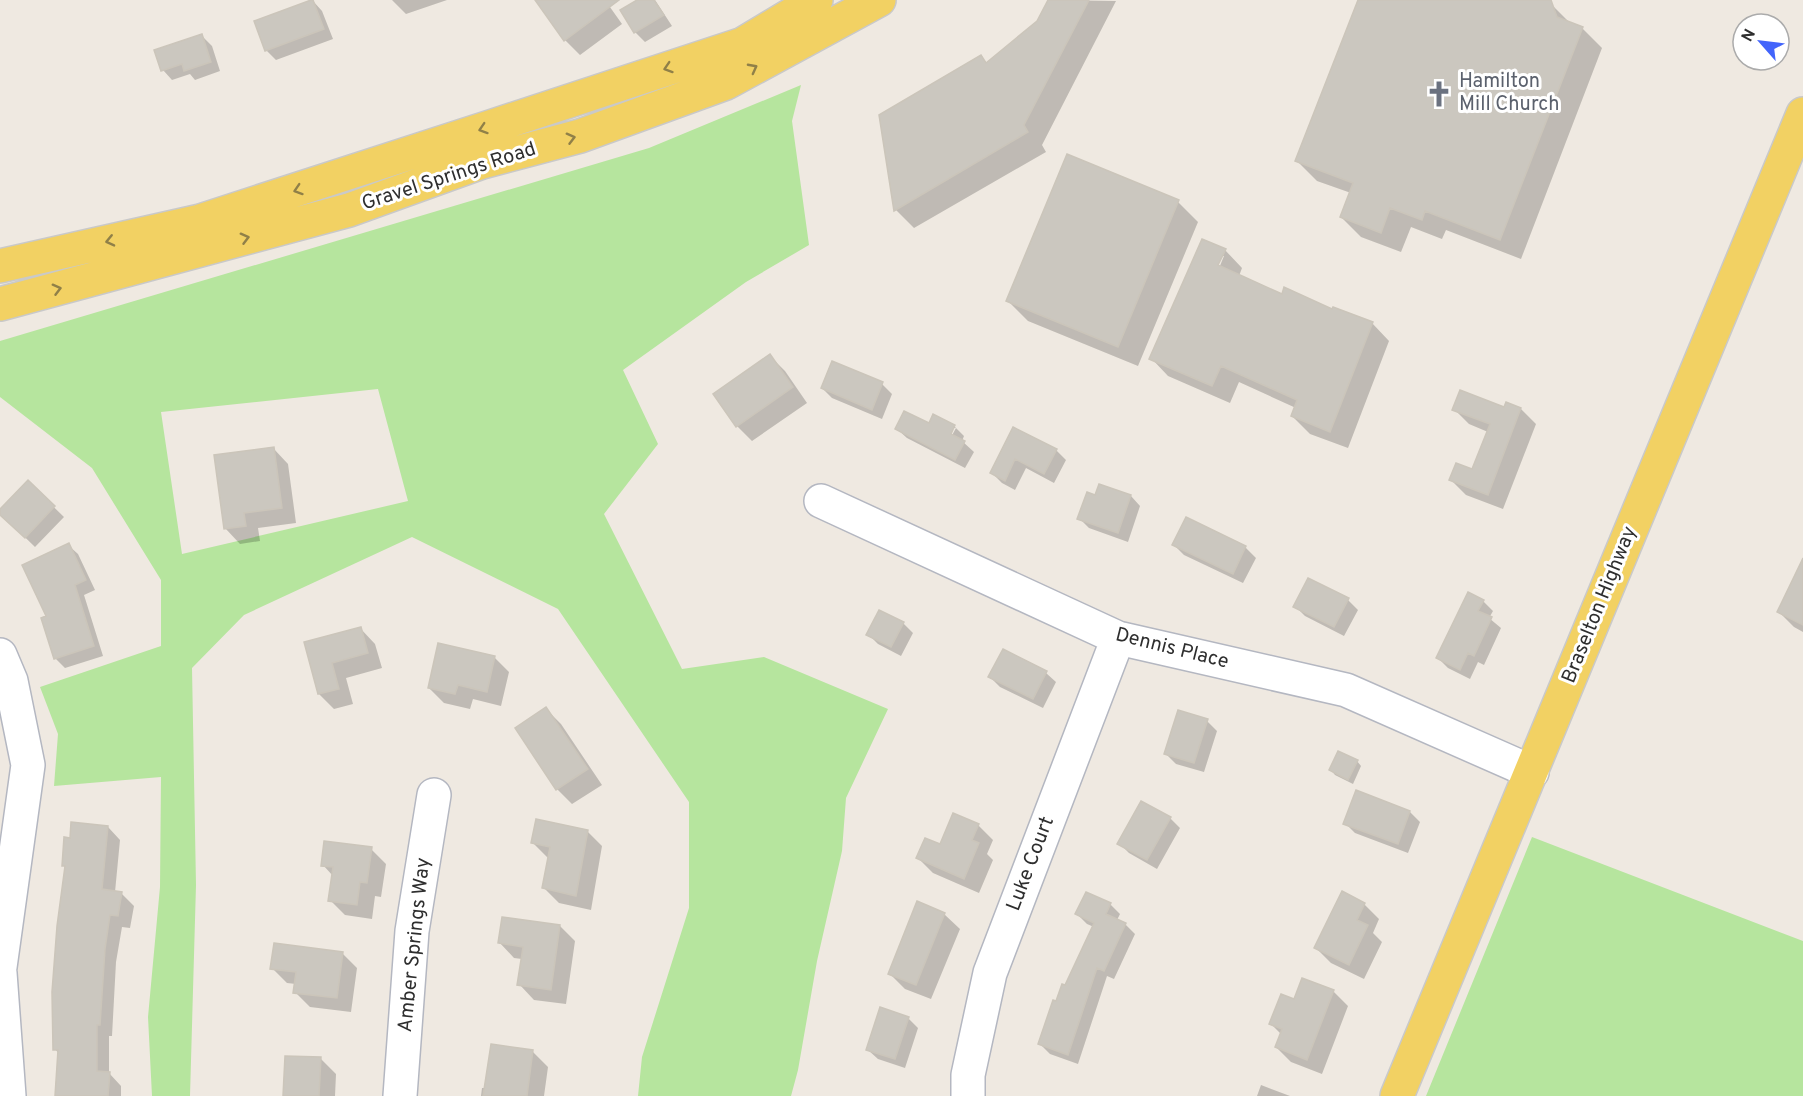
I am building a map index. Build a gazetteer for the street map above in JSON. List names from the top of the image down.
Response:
{
  "streets": {
    "main road": ["Gravel Springs Road", "Braselton Highway"],
    "street": ["Dennis Place", "Luke Court", "Amber Springs Way"]
  },
  "crossings": [
    ["Braselton Highway", "Dennis Place"],
    ["Dennis Place", "Luke Court"]
  ],
  "places": {
    "church": ["Hamilton Mill Church"]
  },
  "north": "top left"
}
